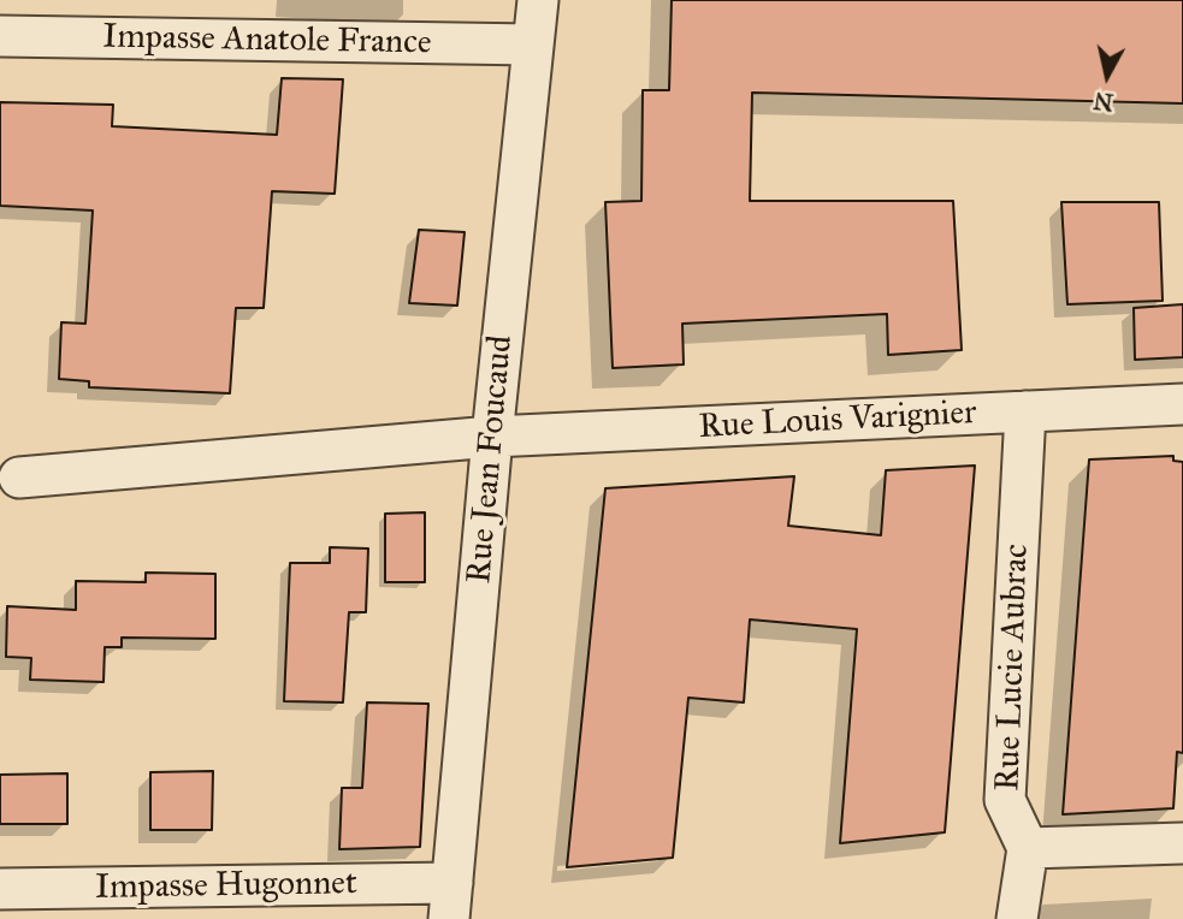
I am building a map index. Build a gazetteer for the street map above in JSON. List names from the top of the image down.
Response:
{
  "streets": {
    "street": [
      "Impasse Anatole France",
      "Rue Louis Varignier",
      "Rue Jean Foucaud",
      "Rue Lucie Aubrac",
      "Impasse Hugonnet"
    ]
  },
  "crossings": [
    ["Impasse Anatole France", "Rue Jean Foucaud"],
    ["Rue Louis Varignier", "Rue Jean Foucaud"],
    ["Rue Louis Varignier", "Rue Lucie Aubrac"],
    ["Rue Jean Foucaud", "Impasse Hugonnet"]
  ],
  "north": "bottom"
}
